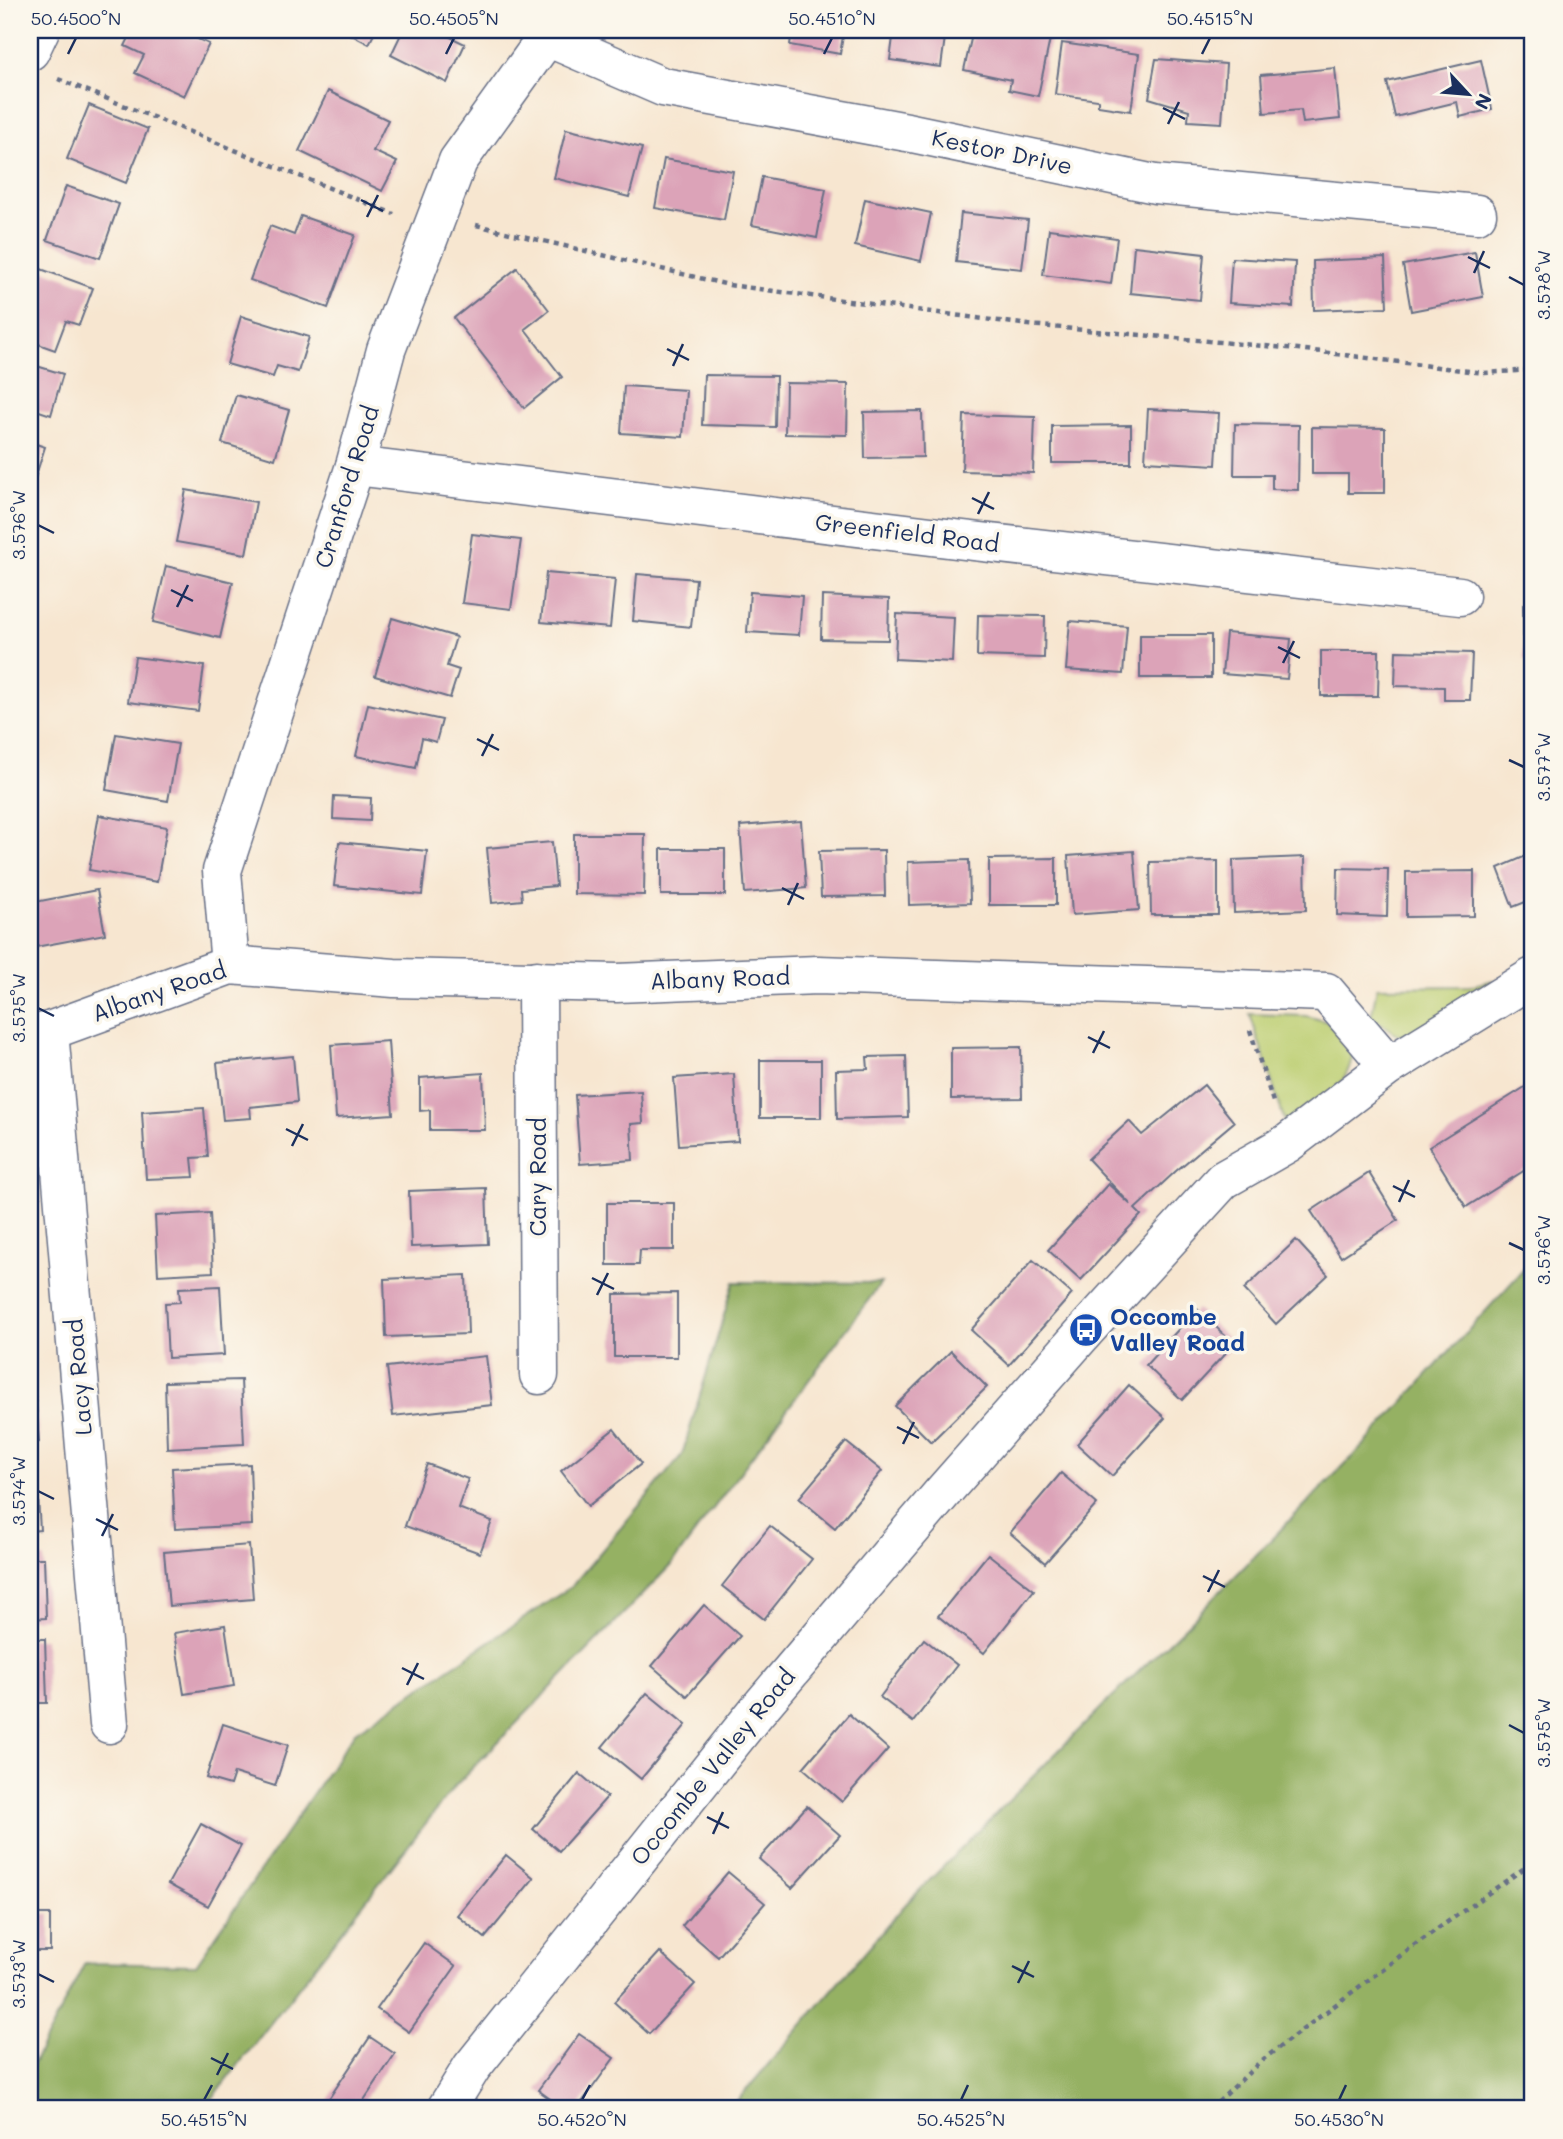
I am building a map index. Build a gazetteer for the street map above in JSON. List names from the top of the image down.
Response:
{
  "streets": {
    "street": [
      "Kestor Drive",
      "Cranford Road",
      "Greenfield Road",
      "Albany Road",
      "Cary Road",
      "Lacy Road",
      "Occombe Valley Road"
    ]
  },
  "crossings": [
    ["Kestor Drive", "Cranford Road"],
    ["Cranford Road", "Greenfield Road"],
    ["Cranford Road", "Albany Road"],
    ["Albany Road", "Cary Road"],
    ["Albany Road", "Lacy Road"],
    ["Albany Road", "Occombe Valley Road"]
  ],
  "places": {
    "bus stop": ["Occombe Valley Road"]
  },
  "north": "bottom right",
  "coordinates": [
    "50.4500°N",
    "50.4505°N",
    "50.4510°N",
    "50.4515°N",
    "3.578°W",
    "3.576°W",
    "3.577°W",
    "3.575°W",
    "3.574°W",
    "3.573°W",
    "50.4520°N",
    "50.4525°N",
    "50.4530°N"
  ]
}
